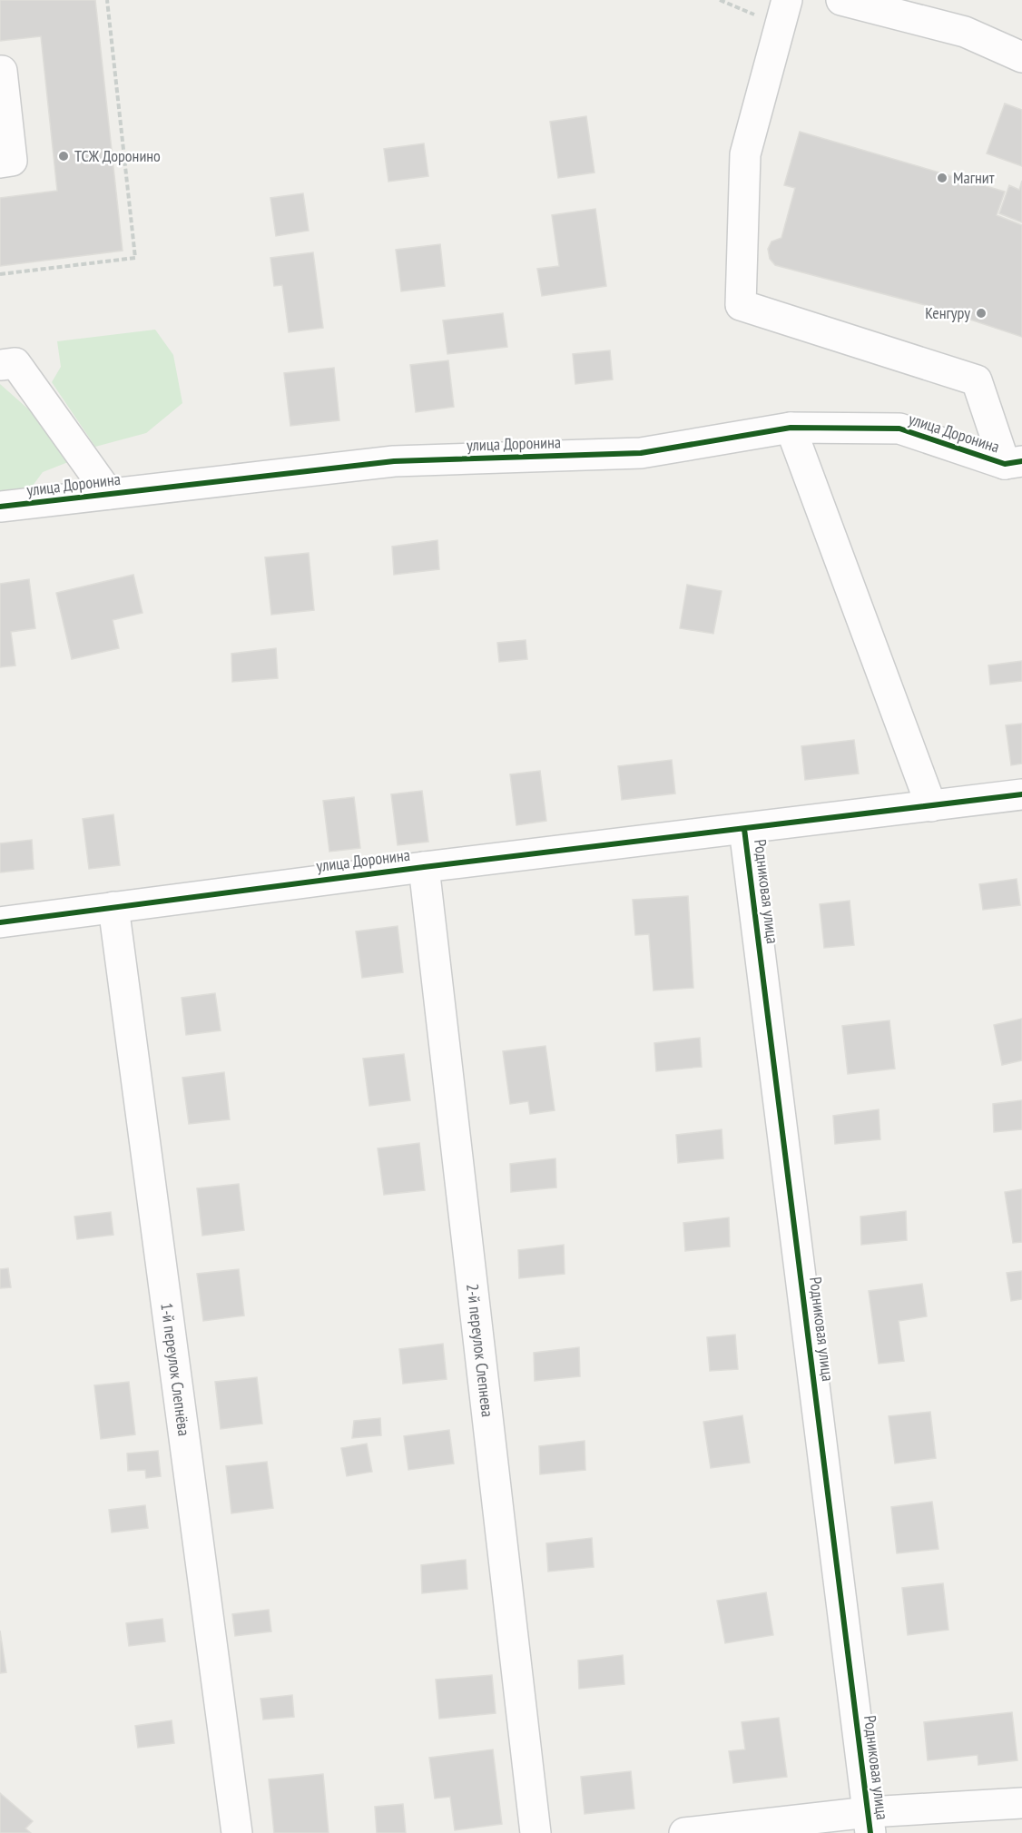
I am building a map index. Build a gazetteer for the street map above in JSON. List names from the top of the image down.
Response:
{
  "streets": {
    "street": [
      "улица Доронина",
      "Родниковая улица",
      "2-й переулок Слепнева",
      "1-й переулок Слепнёва"
    ]
  },
  "crossings": [
    ["улица Доронина", "Родниковая улица"],
    ["улица Доронина", "2-й переулок Слепнева"],
    ["улица Доронина", "1-й переулок Слепнёва"]
  ],
  "places": ["ТСЖ Доронино", "Магнит", "Кенгуру"]
}
